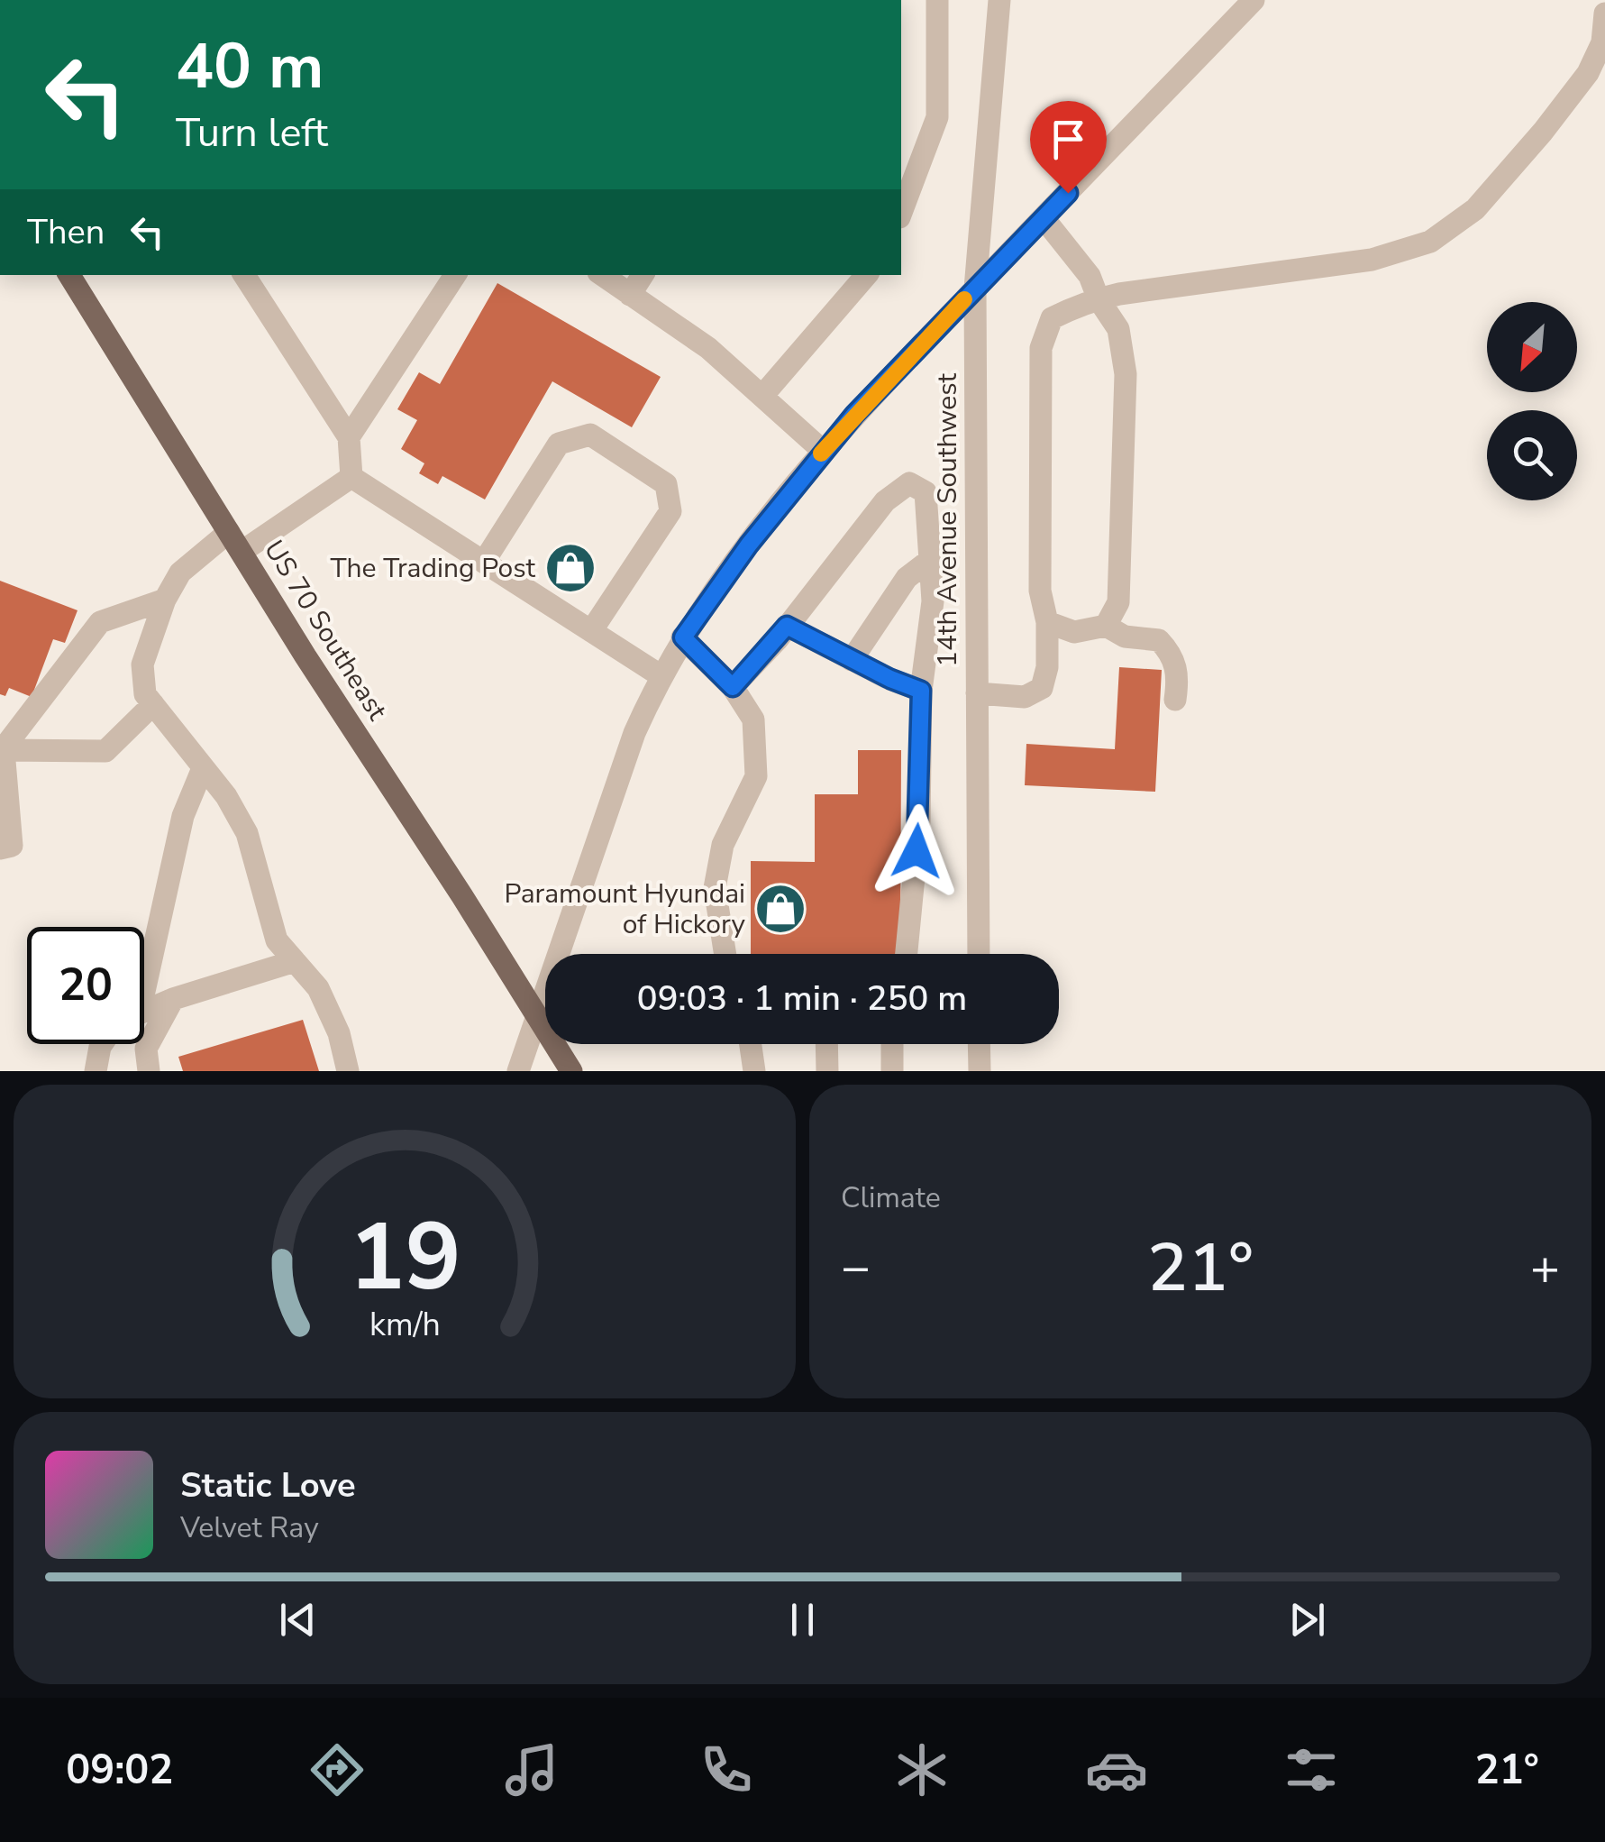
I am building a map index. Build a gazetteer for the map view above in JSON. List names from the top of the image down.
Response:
{
  "streets": {
    "main road": ["US 70 Southeast"],
    "street": ["14th Avenue Southwest"]
  },
  "places": {
    "shop": ["The Trading Post", "Paramount Hyundai of Hickory"]
  },
  "north": "bottom left",
  "page": {
    "turn": ["40 m", "Turn left"],
    "then": "Then",
    "limit": "20",
    "trip": "09:03 · 1 min · 250 m",
    "tile": "Climate",
    "heat": ["−", "21°", "+"],
    "song": ["Static Love", "Velvet Ray"],
    "tabs": ["09:02", "21°"],
    "gauge": ["19", "km/h"]
  }
}
